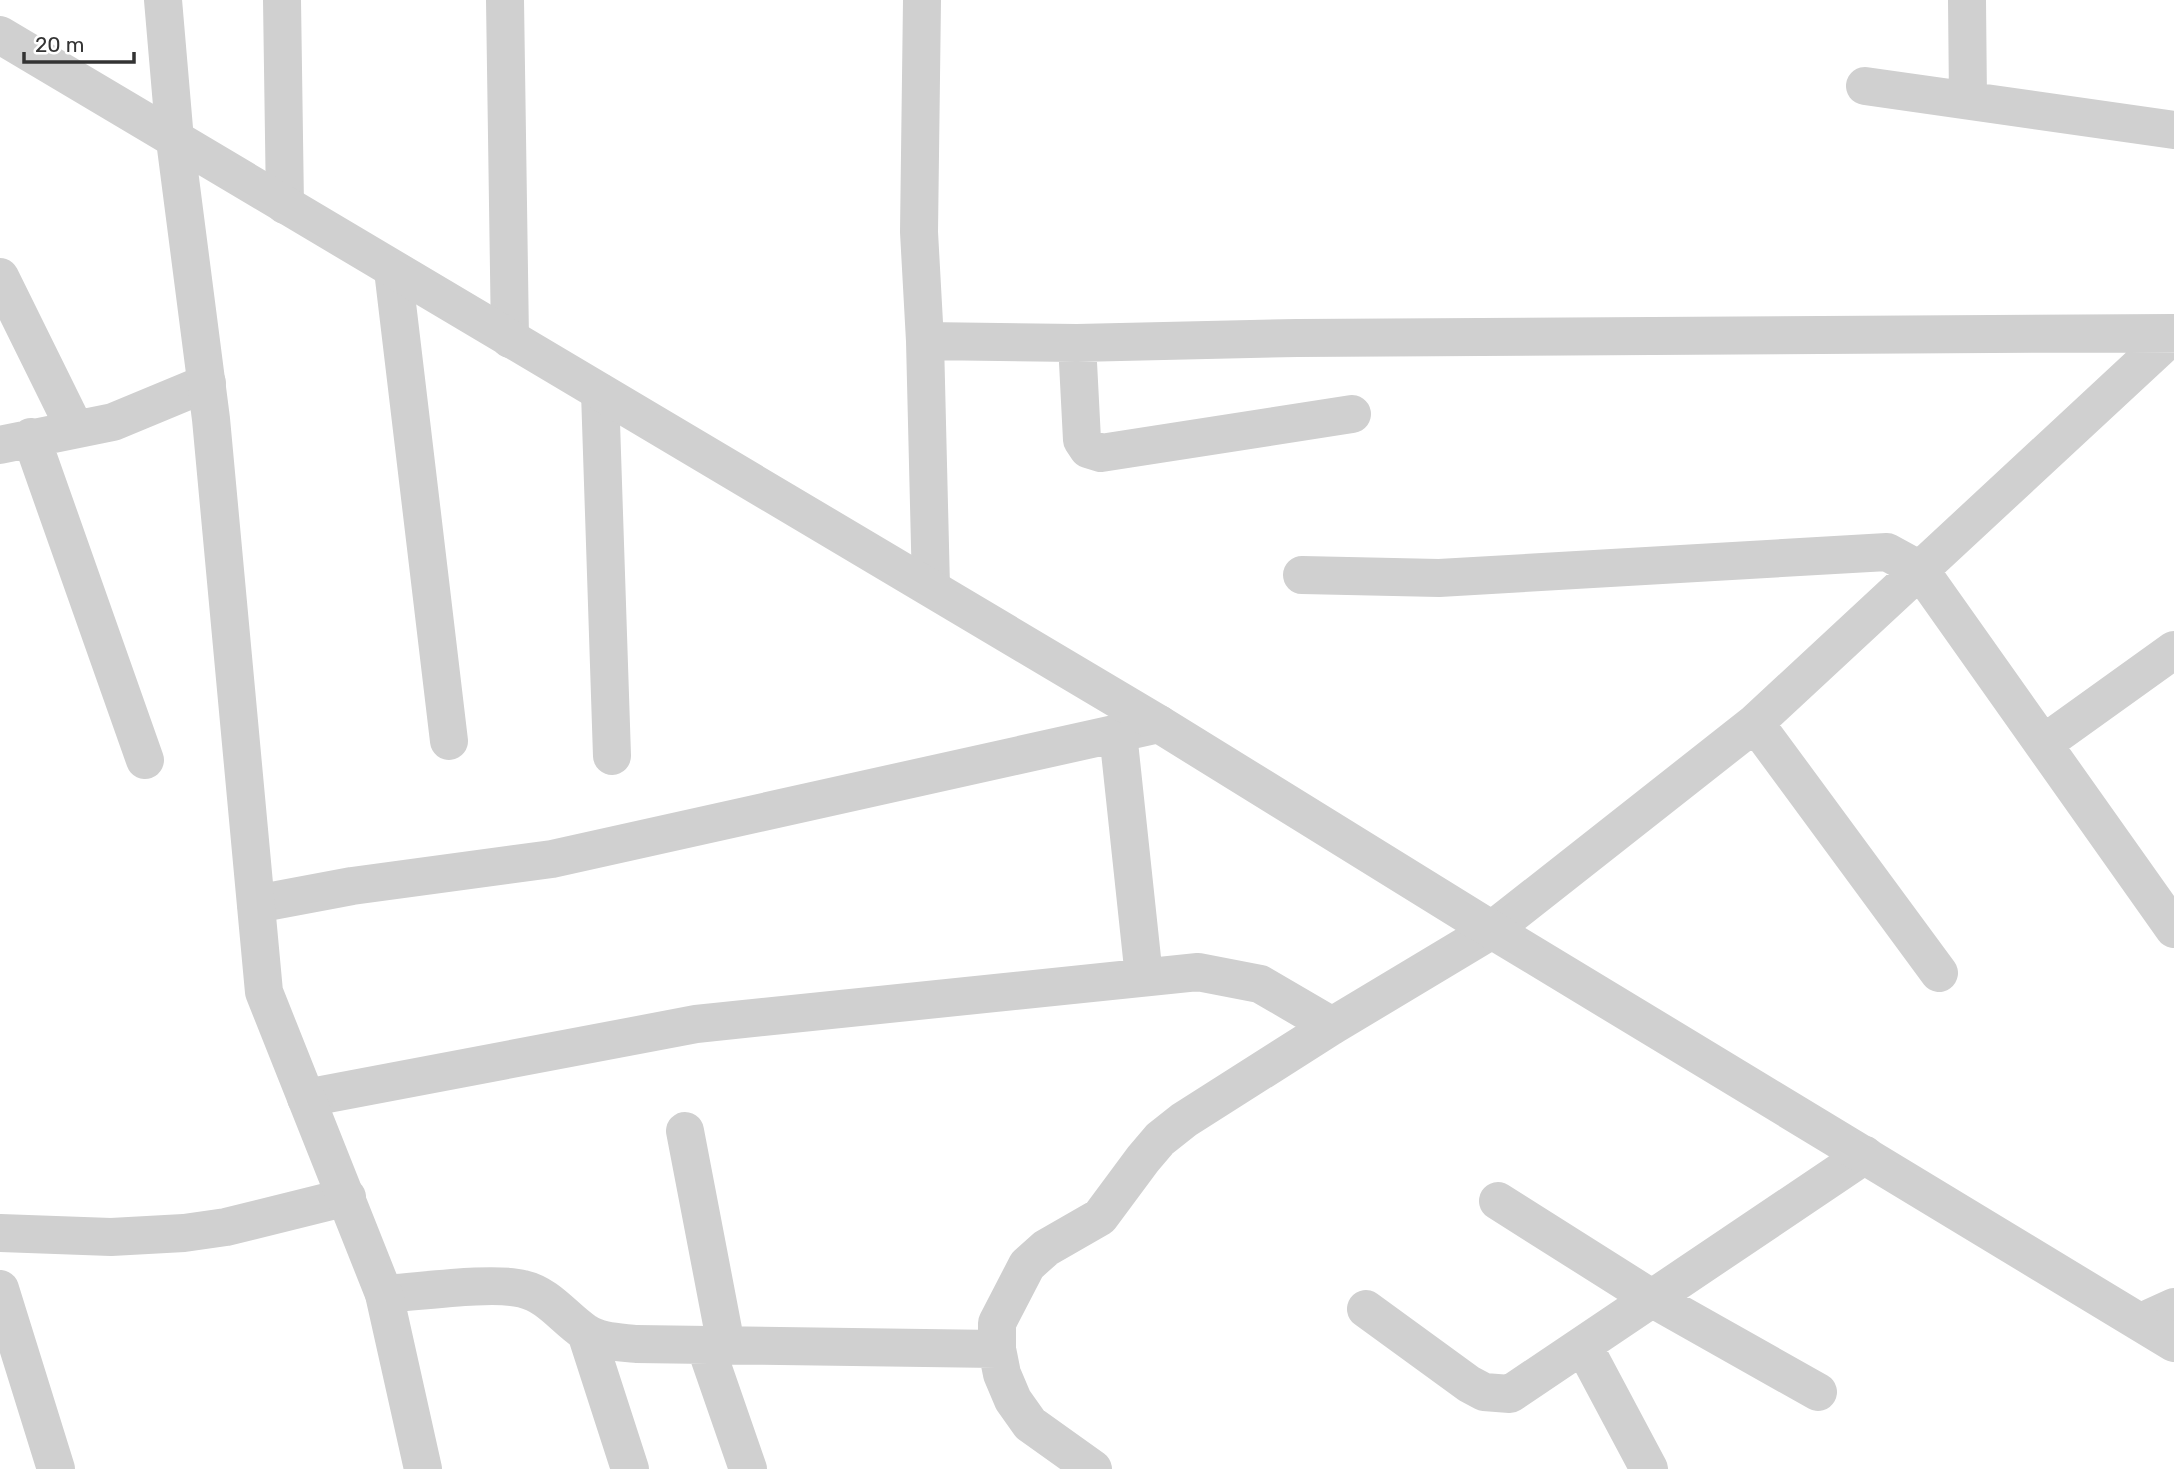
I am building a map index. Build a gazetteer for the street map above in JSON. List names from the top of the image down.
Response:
{
  "scale_bar": "20 m"
}
